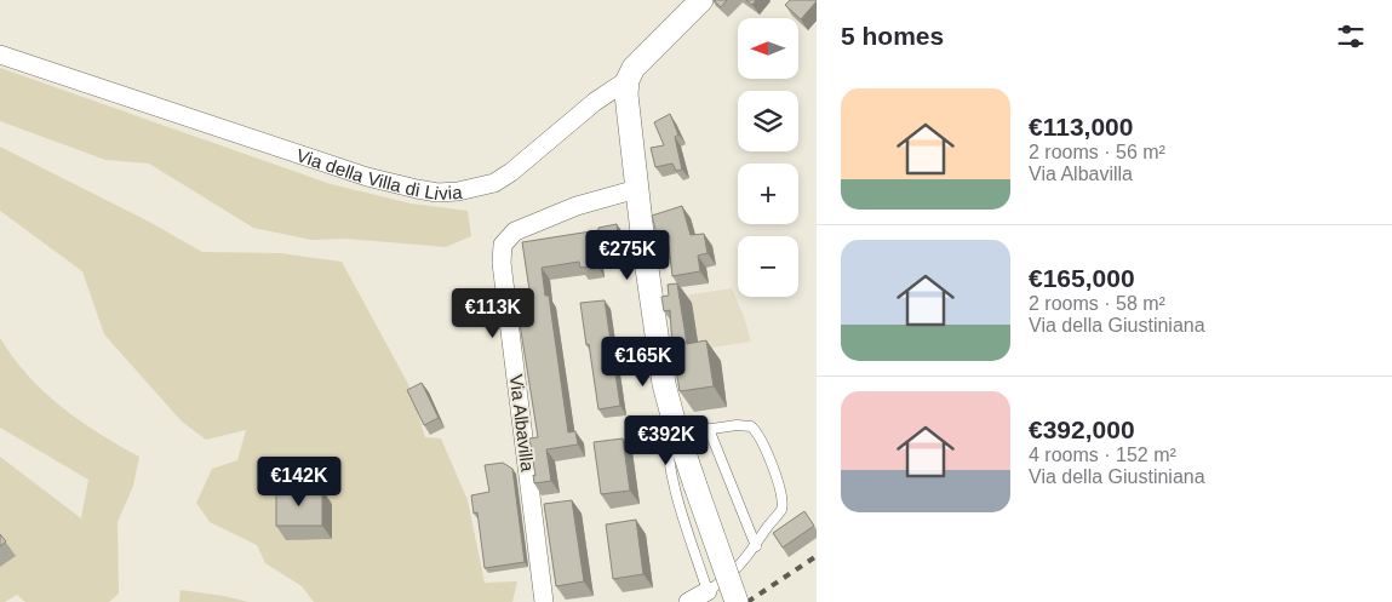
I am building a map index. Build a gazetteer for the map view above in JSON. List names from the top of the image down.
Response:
{
  "streets": {
    "street": ["Via della Villa di Livia", "Via Albavilla"]
  },
  "north": "left",
  "page": {
    "heading": "5 homes",
    "map_buttons": ["+", "−"],
    "list": [
      {
        "name": "€113,000",
        "note": "2 rooms · 56 m² · Via Albavilla"
      },
      {
        "name": "€165,000",
        "note": "2 rooms · 58 m² · Via della Giustiniana"
      },
      {
        "name": "€392,000",
        "note": "4 rooms · 152 m² · Via della Giustiniana"
      }
    ],
    "price": [
      "€275K",
      "€113K",
      "€165K",
      "€392K",
      "€142K"
    ]
  }
}
